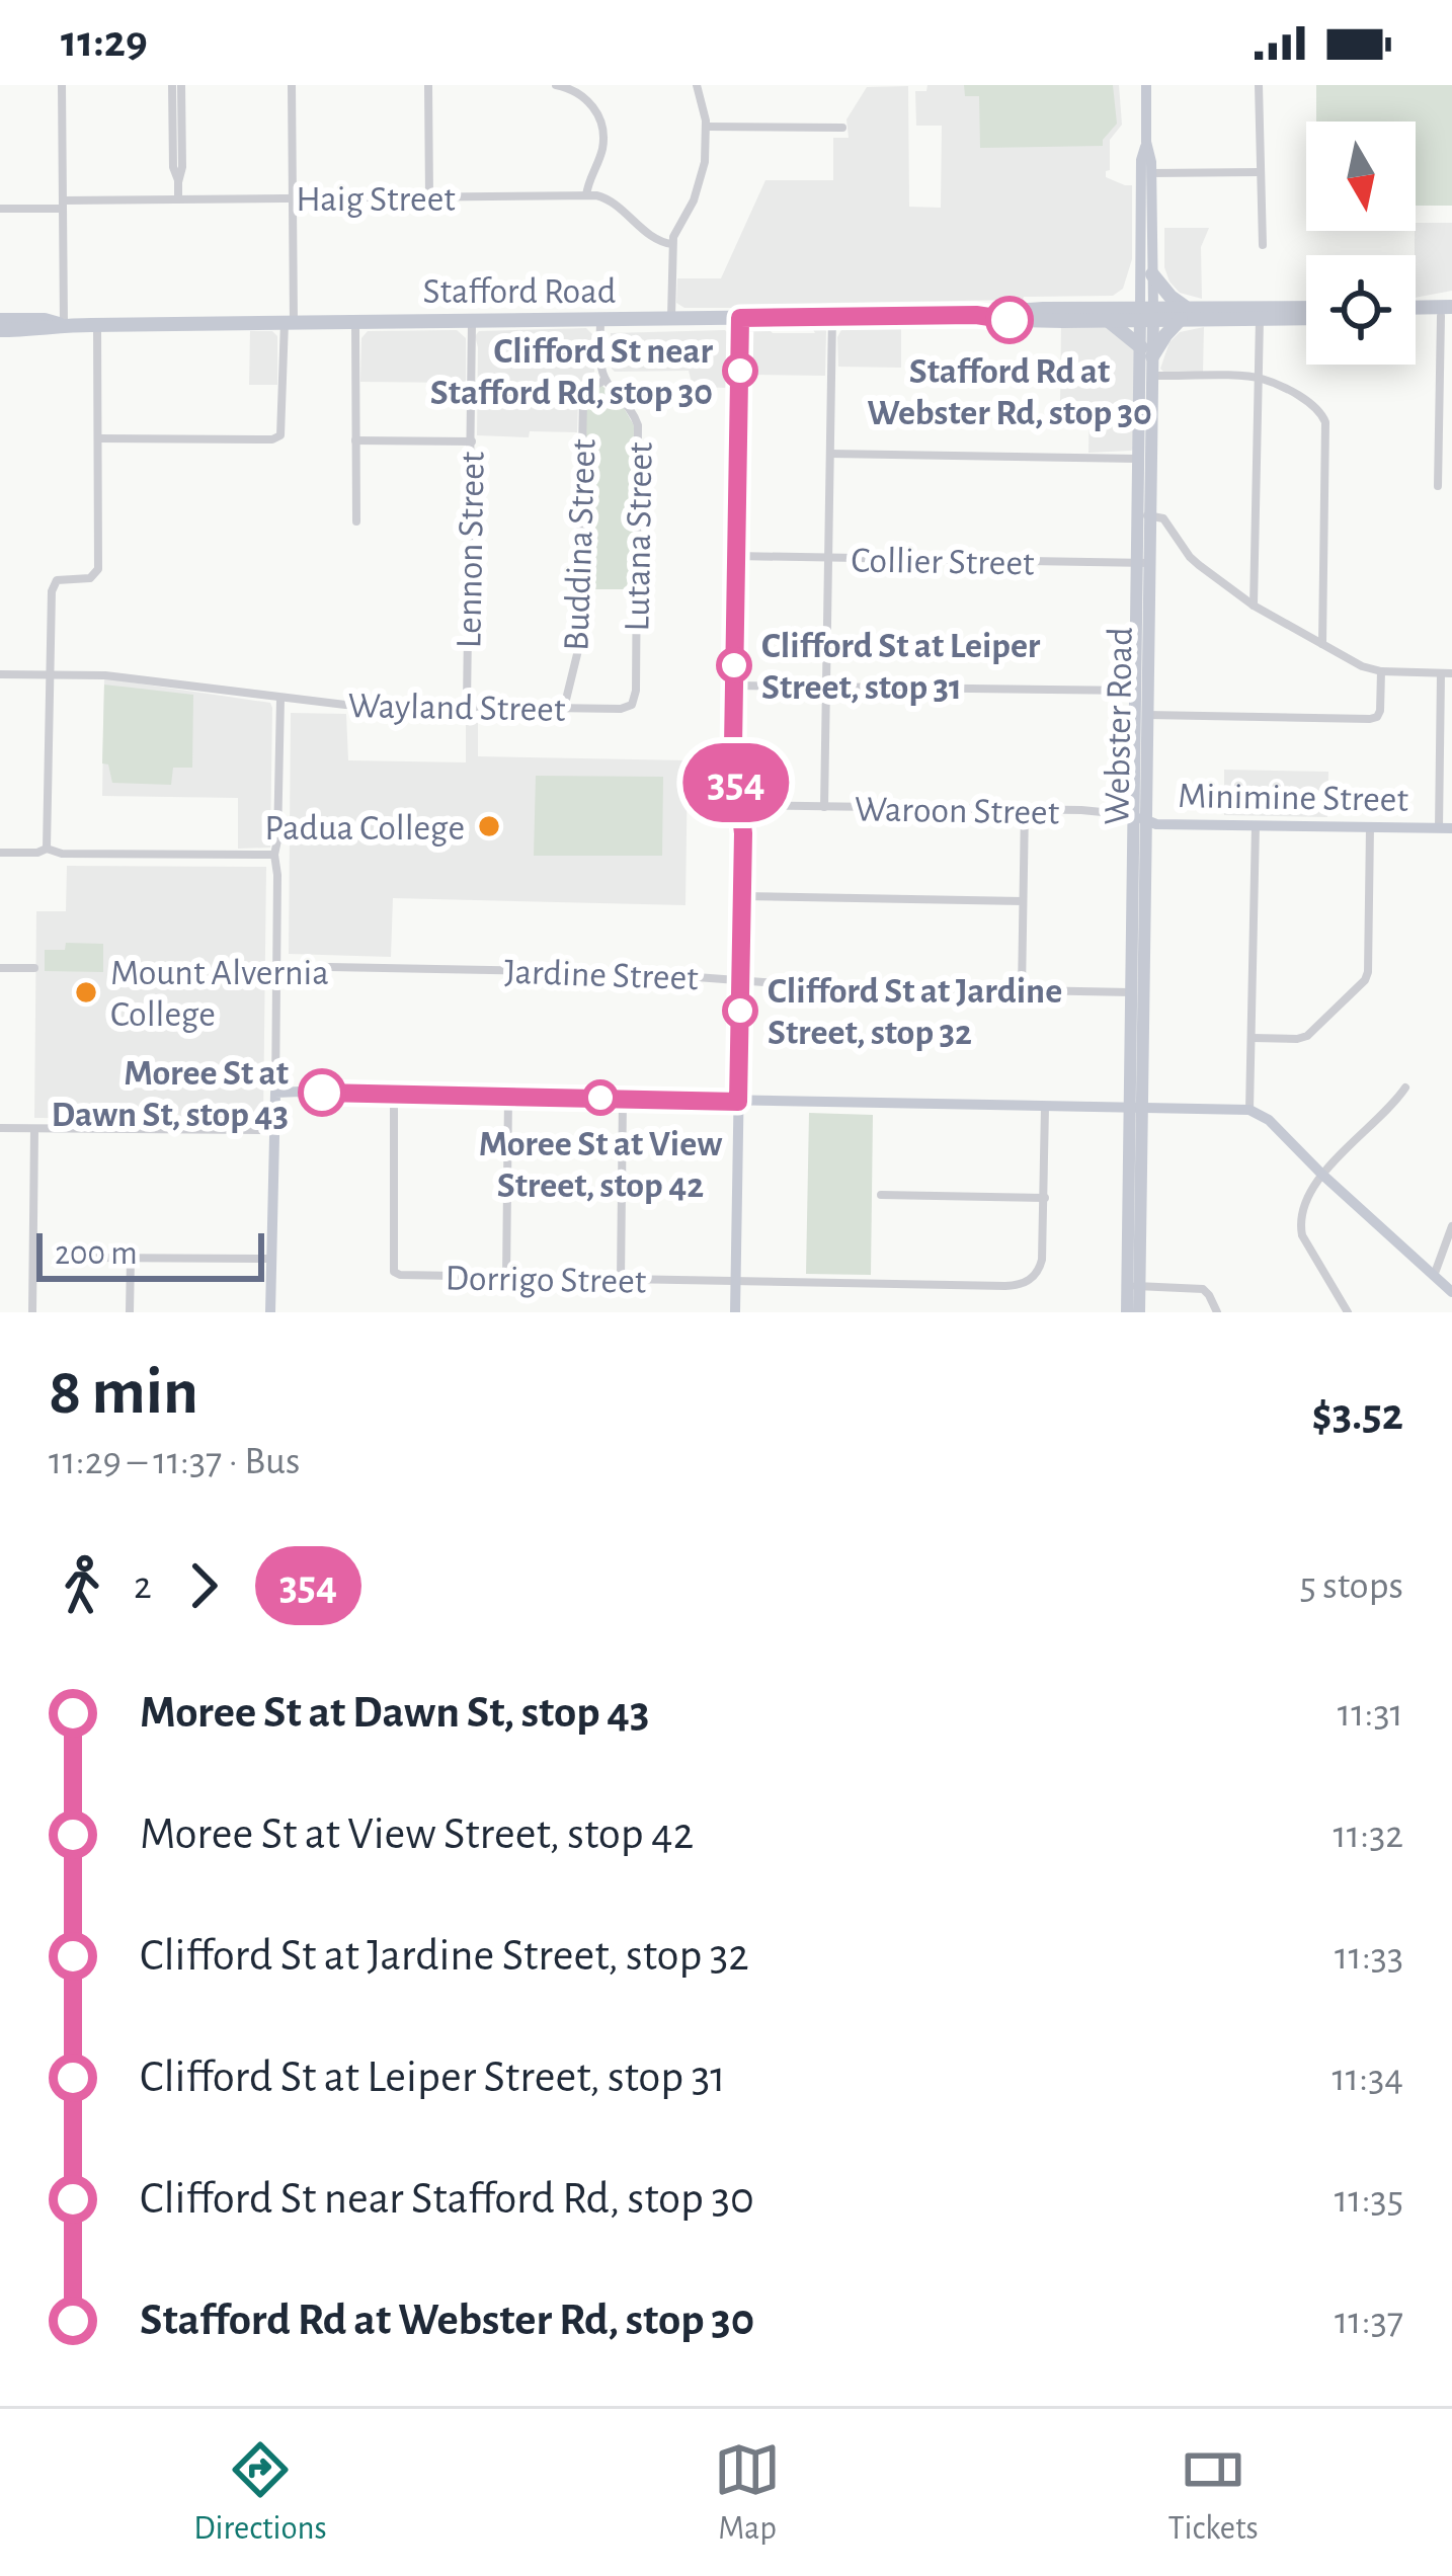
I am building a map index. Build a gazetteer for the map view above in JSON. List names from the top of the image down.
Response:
{
  "streets": {
    "highway": ["Stafford Road"],
    "main road": ["Webster Road"],
    "street": [
      "Haig Street",
      "Lutana Street",
      "Buddina Street",
      "Lennon Street",
      "Collier Street",
      "Wayland Street",
      "Minimine Street",
      "Waroon Street",
      "Jardine Street",
      "Dorrigo Street"
    ]
  },
  "crossings": [
    ["Stafford Road", "Buddina Street"],
    ["Stafford Road", "Lennon Street"],
    ["Stafford Road", "Webster Road"],
    ["Lutana Street", "Buddina Street"],
    ["Lutana Street", "Wayland Street"],
    ["Buddina Street", "Wayland Street"],
    ["Lennon Street", "Wayland Street"],
    ["Collier Street", "Webster Road"],
    ["Webster Road", "Minimine Street"],
    ["Webster Road", "Waroon Street"],
    ["Webster Road", "Jardine Street"],
    ["Minimine Street", "Waroon Street"]
  ],
  "places": [
    "Stafford Rd at Webster Rd, stop 30",
    "Clifford St near Stafford Rd, stop 30",
    "Clifford St at Leiper Street, stop 31",
    "Padua College",
    "Mount Alvernia College",
    "Clifford St at Jardine Street, stop 32",
    "Moree St at Dawn St, stop 43",
    "Moree St at View Street, stop 42"
  ],
  "lines": ["bus line 354"],
  "scale_bar": "200 m",
  "north": "bottom",
  "page": {
    "status": "11:29",
    "on_map": "354",
    "scale": "200 m",
    "heading": ["8 min", "11:29 – 11:37 · Bus", "$3.52"],
    "legs": ["2", "354", "5 stops"],
    "list": [
      {
        "name": "Moree St at Dawn St, stop 43",
        "value": "11:31"
      },
      {
        "name": "Moree St at View Street, stop 42",
        "value": "11:32"
      },
      {
        "name": "Clifford St at Jardine Street, stop 32",
        "value": "11:33"
      },
      {
        "name": "Clifford St at Leiper Street, stop 31",
        "value": "11:34"
      },
      {
        "name": "Clifford St near Stafford Rd, stop 30",
        "value": "11:35"
      },
      {
        "name": "Stafford Rd at Webster Rd, stop 30",
        "value": "11:37"
      }
    ],
    "tabs": ["Directions", "Map", "Tickets"]
  }
}
